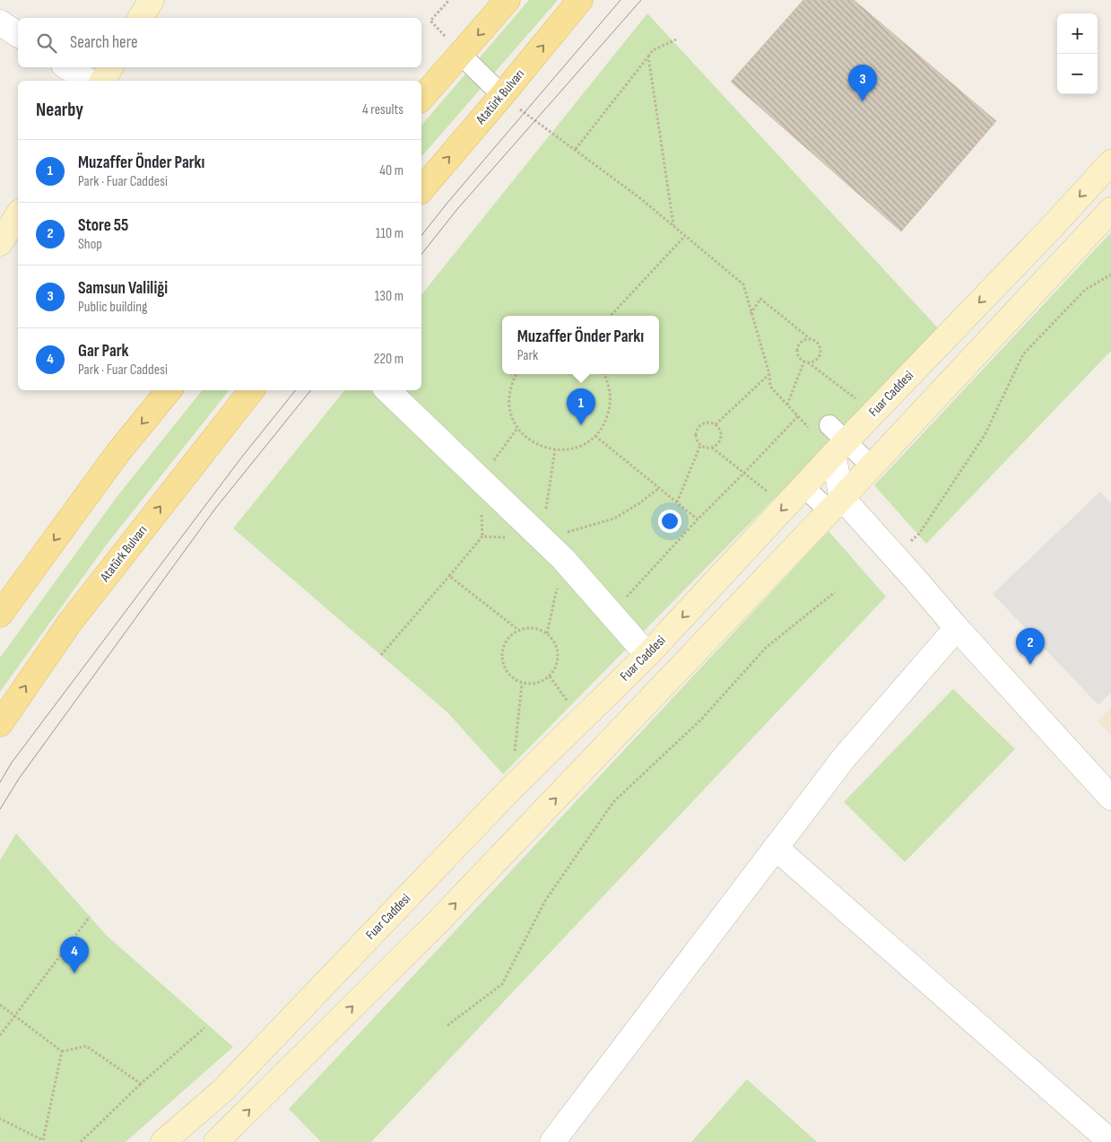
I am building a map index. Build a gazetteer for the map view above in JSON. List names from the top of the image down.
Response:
{
  "streets": {
    "main road": ["Atatürk Bulvarı", "Fuar Caddesi"]
  },
  "page": {
    "map_buttons": ["+", "−"],
    "search": "Search here",
    "pins": [
      "3",
      "1",
      "2",
      "4"
    ],
    "heading": ["Nearby", "4 results"],
    "list": [
      {
        "mark": "1",
        "name": "Muzaffer Önder Parkı",
        "note": "Park · Fuar Caddesi",
        "value": "40 m"
      },
      {
        "mark": "2",
        "name": "Store 55",
        "note": "Shop",
        "value": "110 m"
      },
      {
        "mark": "3",
        "name": "Samsun Valiliği",
        "note": "Public building",
        "value": "130 m"
      },
      {
        "mark": "4",
        "name": "Gar Park",
        "note": "Park · Fuar Caddesi",
        "value": "220 m"
      }
    ],
    "popup": ["Muzaffer Önder Parkı", "Park"]
  }
}
